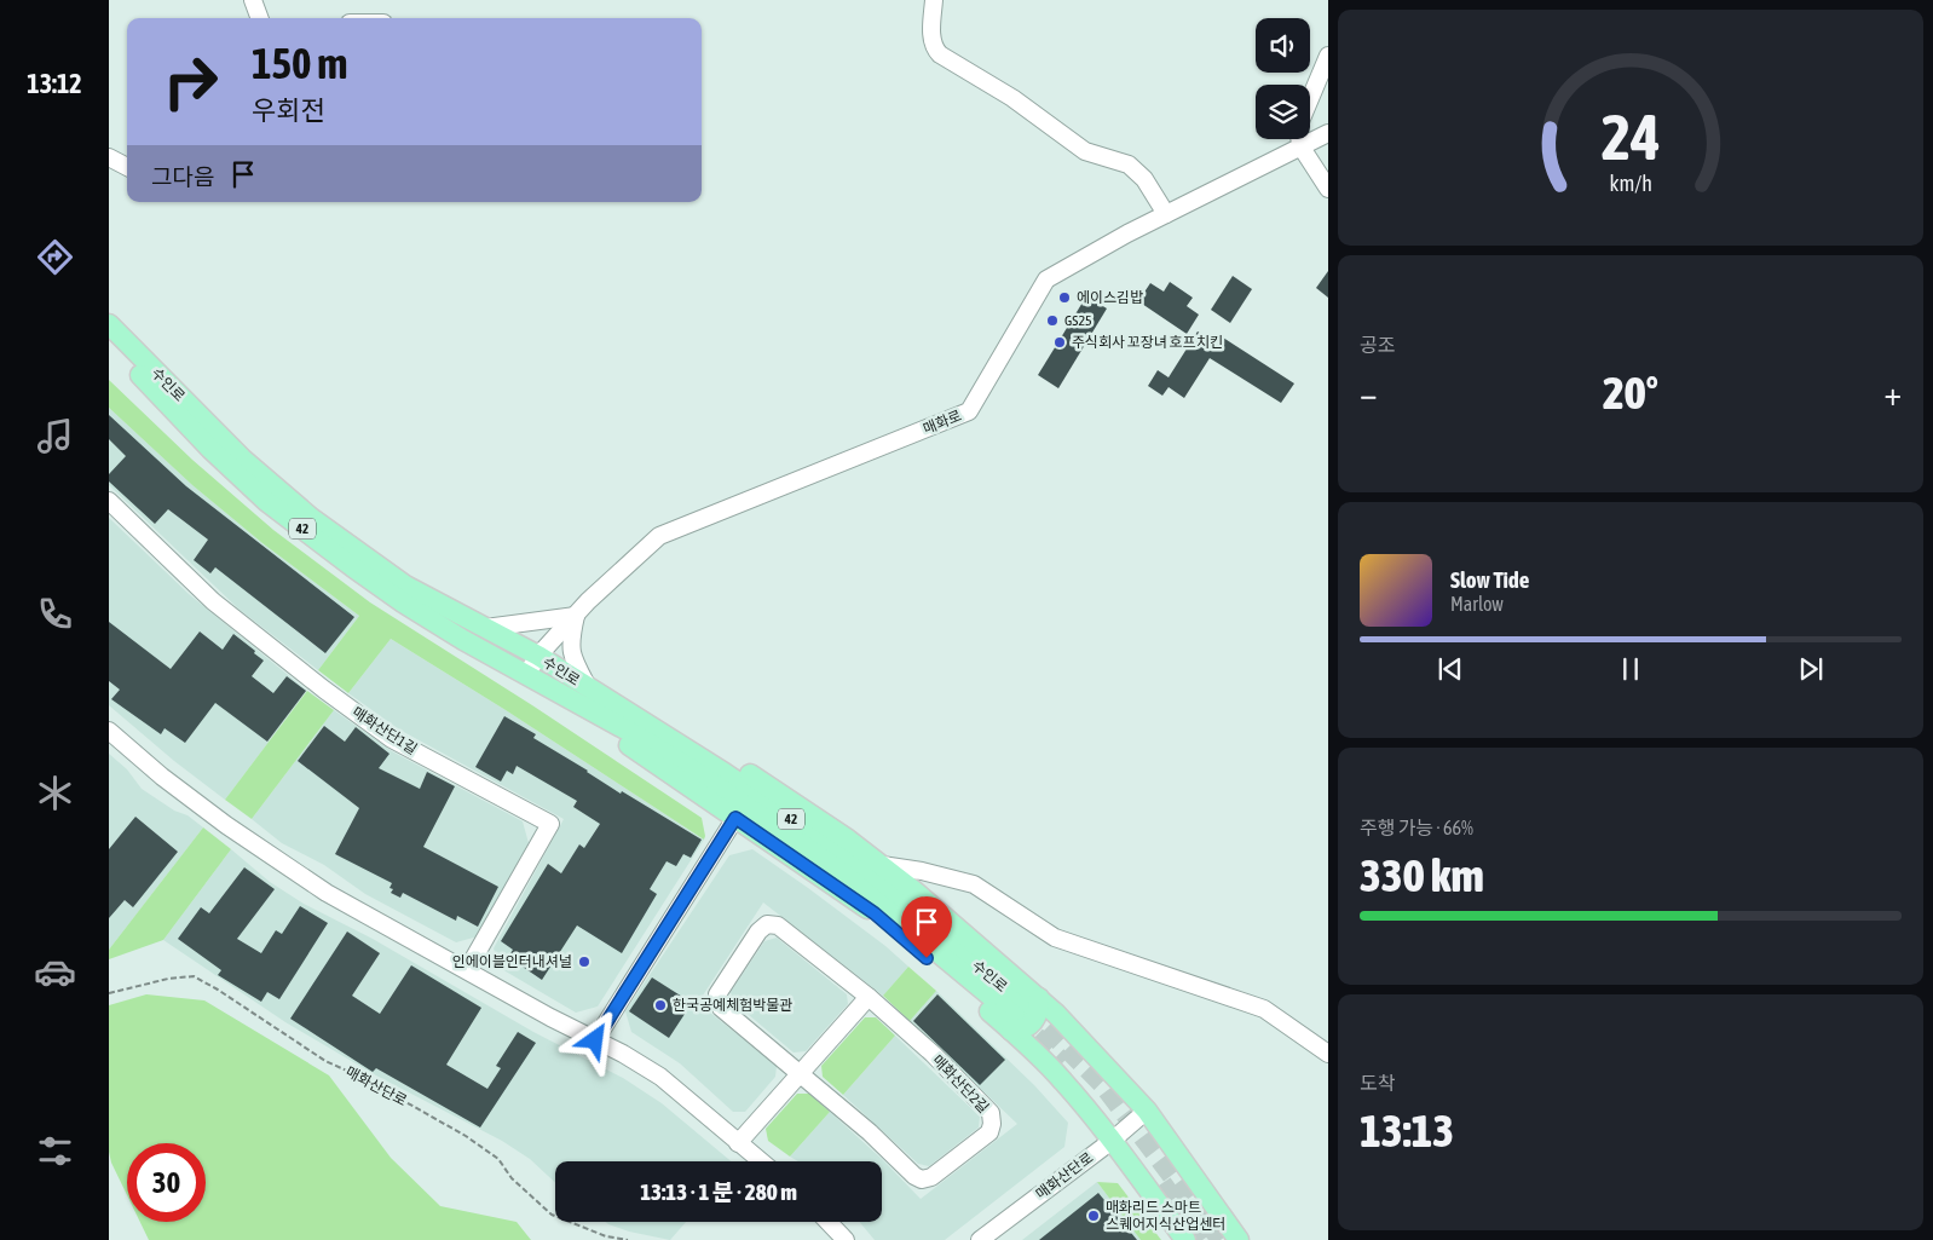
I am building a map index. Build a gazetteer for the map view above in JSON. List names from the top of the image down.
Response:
{
  "streets": {
    "main road": ["수인로", "42"],
    "street": [
      "매화로",
      "매화산단1길",
      "매화산단2길",
      "매화산단로"
    ]
  },
  "crossings": [
    ["수인로", "매화로"]
  ],
  "places": [
    "에이스김밥",
    "GS25",
    "주식회사 꼬장녀 호프치킨",
    "인에이블인터내셔널",
    "한국공예체험박물관",
    "매화리드 스마트 스퀘어지식산업센터"
  ],
  "page": {
    "tabs": "13:12",
    "turn": ["150 m", "우회전"],
    "then": "그다음",
    "tile": [
      "공조",
      ["주행 가능 · 66%", "330 km"],
      ["도착", "13:13"]
    ],
    "heat": ["−", "20°", "+"],
    "song": ["Slow Tide", "Marlow"],
    "limit": "30",
    "trip": "13:13 · 1 분 · 280 m",
    "gauge": ["24", "km/h"]
  }
}
